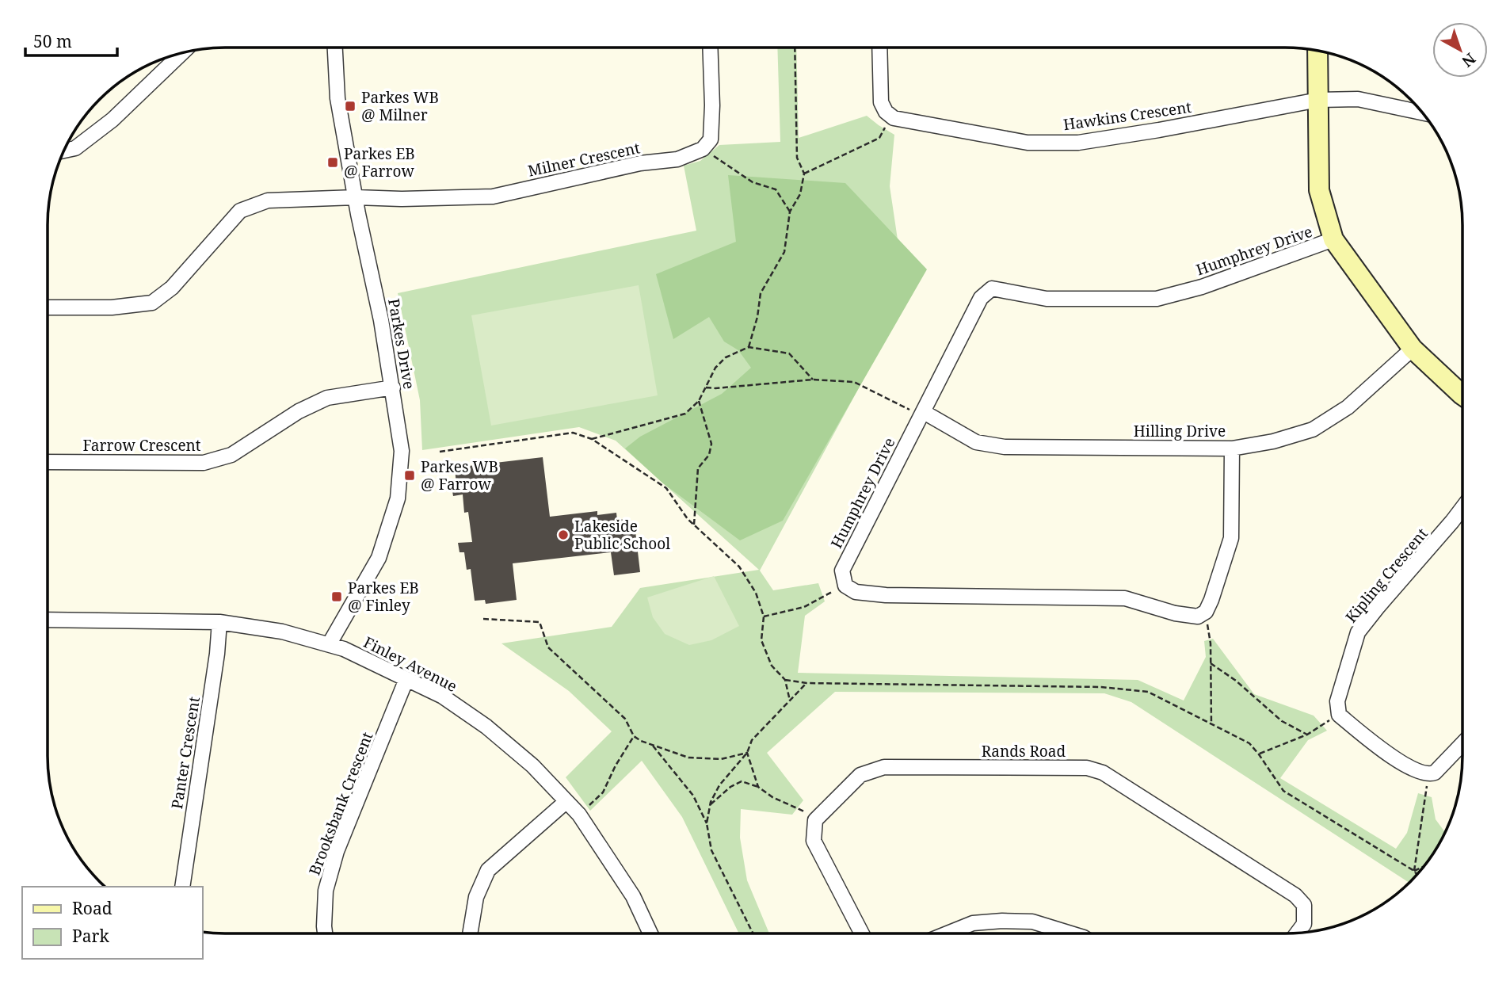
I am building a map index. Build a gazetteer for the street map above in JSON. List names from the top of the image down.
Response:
{
  "streets": {
    "street": [
      "Hawkins Crescent",
      "Milner Crescent",
      "Humphrey Drive",
      "Parkes Drive",
      "Hilling Drive",
      "Farrow Crescent",
      "Kipling Crescent",
      "Finley Avenue",
      "Rands Road",
      "Panter Crescent",
      "Brooksbank Crescent"
    ]
  },
  "crossings": [
    ["Milner Crescent", "Parkes Drive"],
    ["Humphrey Drive", "Hilling Drive"],
    ["Parkes Drive", "Farrow Crescent"],
    ["Parkes Drive", "Finley Avenue"],
    ["Finley Avenue", "Panter Crescent"],
    ["Finley Avenue", "Brooksbank Crescent"]
  ],
  "places": {
    "transit": [
      "Parkes WB @ Milner",
      "Parkes EB @ Farrow",
      "Parkes WB @ Farrow",
      "Parkes EB @ Finley"
    ],
    "other": ["Lakeside Public School"]
  },
  "legend": ["Road", "Park"],
  "scale_bar": "50 m",
  "north": "bottom right"
}
